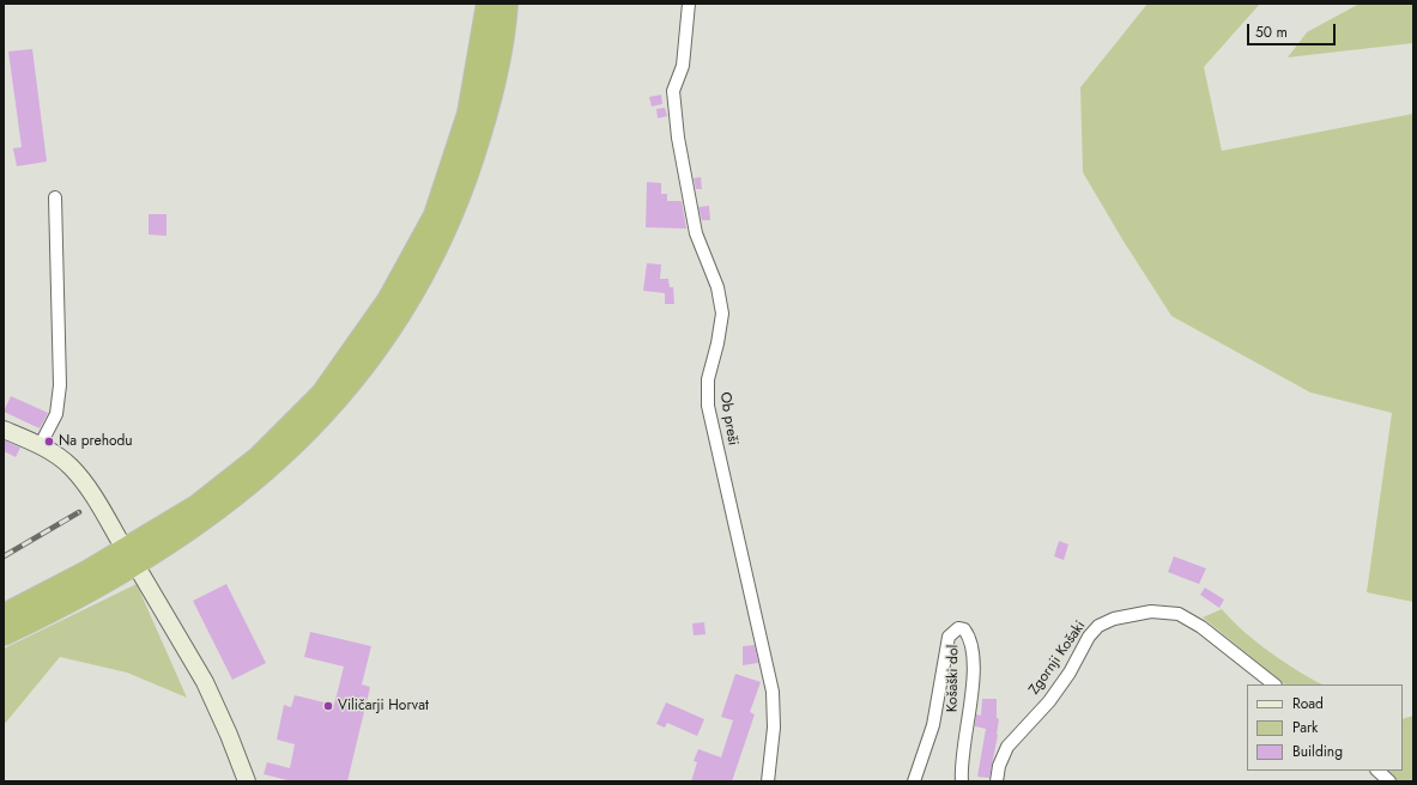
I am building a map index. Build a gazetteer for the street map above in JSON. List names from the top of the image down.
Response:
{
  "streets": {
    "street": ["Ob preši", "Zgornji Košaki", "Košaški dol"]
  },
  "places": ["Na prehodu", "Viličarji Horvat"],
  "legend": ["Road", "Park", "Building"],
  "scale_bar": "50 m"
}
